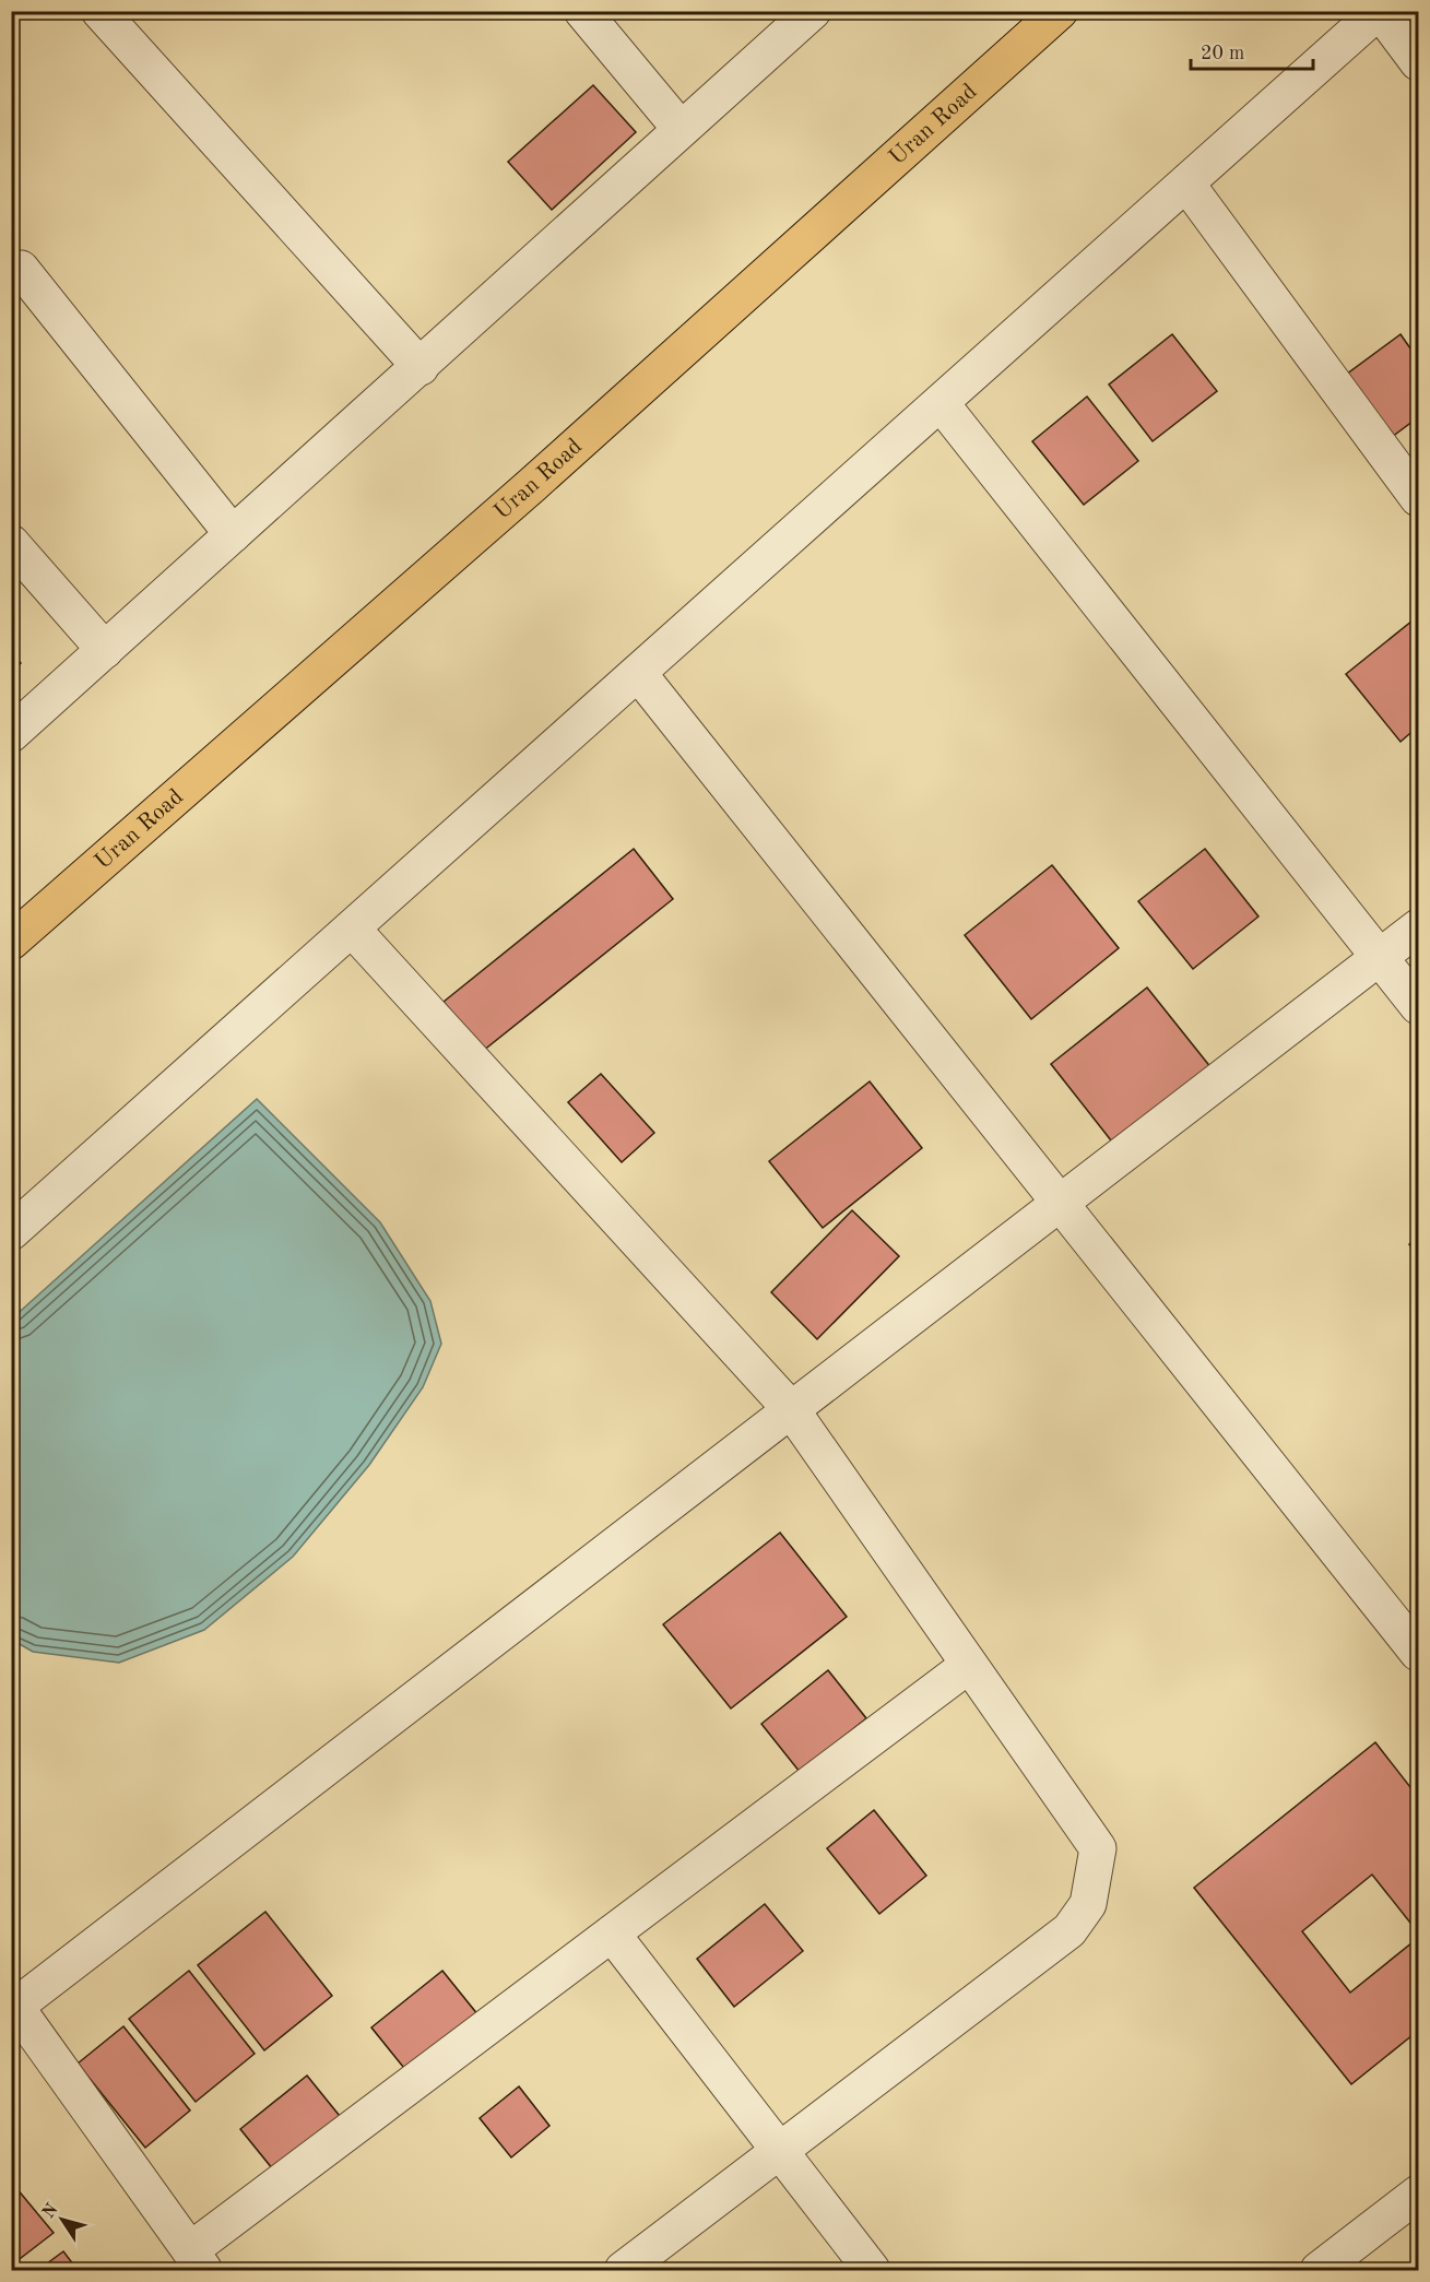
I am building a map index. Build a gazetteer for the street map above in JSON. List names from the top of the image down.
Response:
{
  "streets": {
    "main road": ["Uran Road"]
  },
  "scale_bar": "20 m",
  "north": "top left"
}
